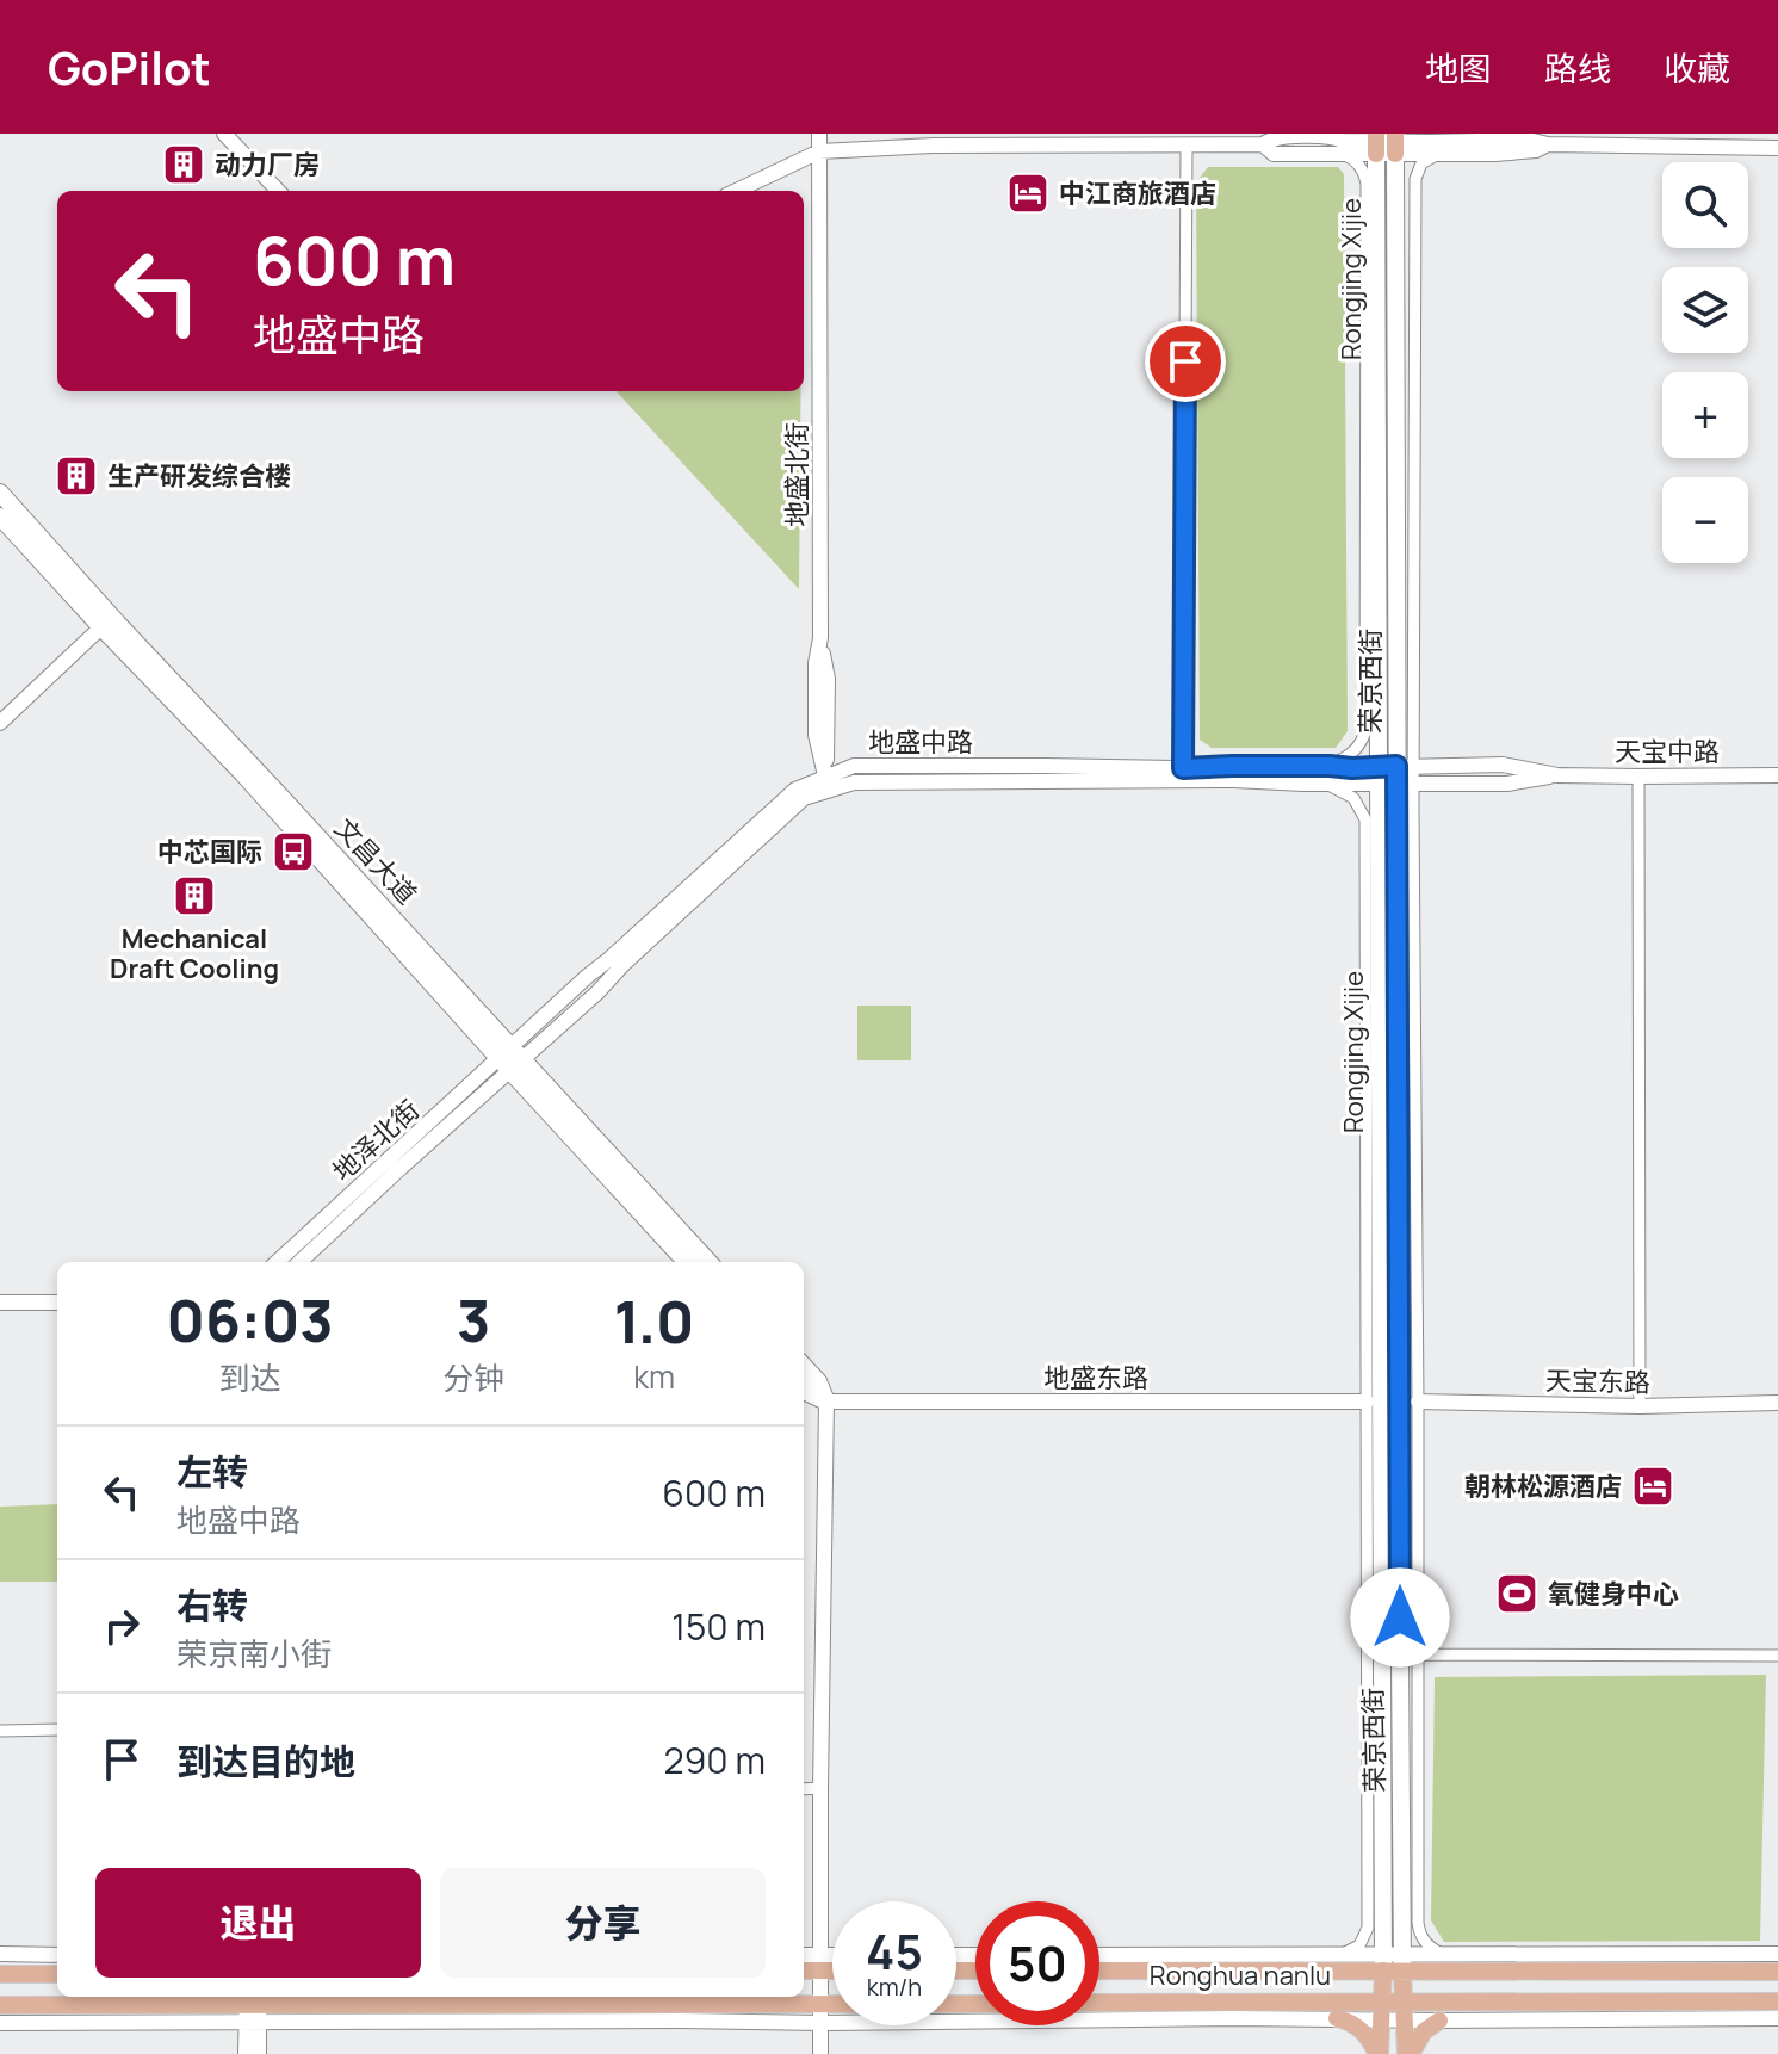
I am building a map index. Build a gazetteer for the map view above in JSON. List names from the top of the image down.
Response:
{
  "streets": {
    "main road": [
      "Rongjing Xijie",
      "荣京西街",
      "文昌大道",
      "Ronghua nanlu"
    ],
    "street": [
      "地盛北街",
      "地盛中路",
      "天宝中路",
      "地泽北街",
      "地盛东路",
      "天宝东路"
    ]
  },
  "crossings": [
    ["Rongjing Xijie", "荣京西街"],
    ["Rongjing Xijie", "地盛中路"],
    ["Rongjing Xijie", "天宝中路"],
    ["Rongjing Xijie", "Ronghua nanlu"],
    ["地盛北街", "地盛中路"],
    ["荣京西街", "天宝中路"],
    ["荣京西街", "Ronghua nanlu"],
    ["地盛中路", "天宝中路"],
    ["地盛中路", "文昌大道"],
    ["地盛中路", "地泽北街"],
    ["文昌大道", "地泽北街"]
  ],
  "places": {
    "building": ["动力厂房", "生产研发综合楼", "Mechanical Draft Cooling"],
    "hotel": ["中江商旅酒店", "朝林松源酒店"],
    "bus stop": ["中芯国际"],
    "sports": ["氧健身中心"]
  },
  "page": {
    "header": "GoPilot",
    "nav": ["地图", "路线", "收藏"],
    "map_buttons": ["+", "−"],
    "turn": ["600 m", "地盛中路"],
    "eta": [
      "06:03",
      "到达",
      "3",
      "分钟",
      "1.0",
      "km"
    ],
    "list": [
      {
        "name": "左转",
        "note": "地盛中路",
        "value": "600 m"
      },
      {
        "name": "右转",
        "note": "荣京南小街",
        "value": "150 m"
      },
      {
        "name": "到达目的地",
        "value": "290 m"
      }
    ],
    "buttons": ["退出", "分享"],
    "speed": "45 km/h",
    "limit": "50"
  }
}
